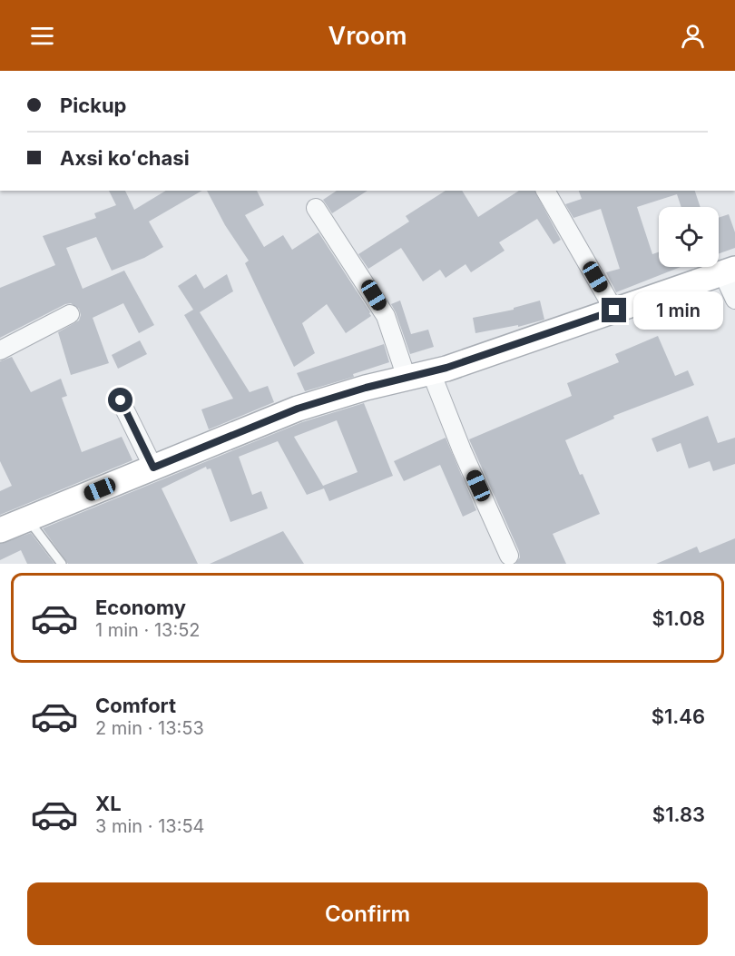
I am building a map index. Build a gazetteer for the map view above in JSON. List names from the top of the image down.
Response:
{
  "page": {
    "header": "Vroom",
    "banner": ["Pickup", "Axsi koʻchasi"],
    "bubble": "1 min",
    "list": [
      {
        "name": "Economy",
        "note": "1 min · 13:52",
        "value": "$1.08"
      },
      {
        "name": "Comfort",
        "note": "2 min · 13:53",
        "value": "$1.46"
      },
      {
        "name": "XL",
        "note": "3 min · 13:54",
        "value": "$1.83"
      }
    ],
    "buttons": "Confirm"
  }
}
